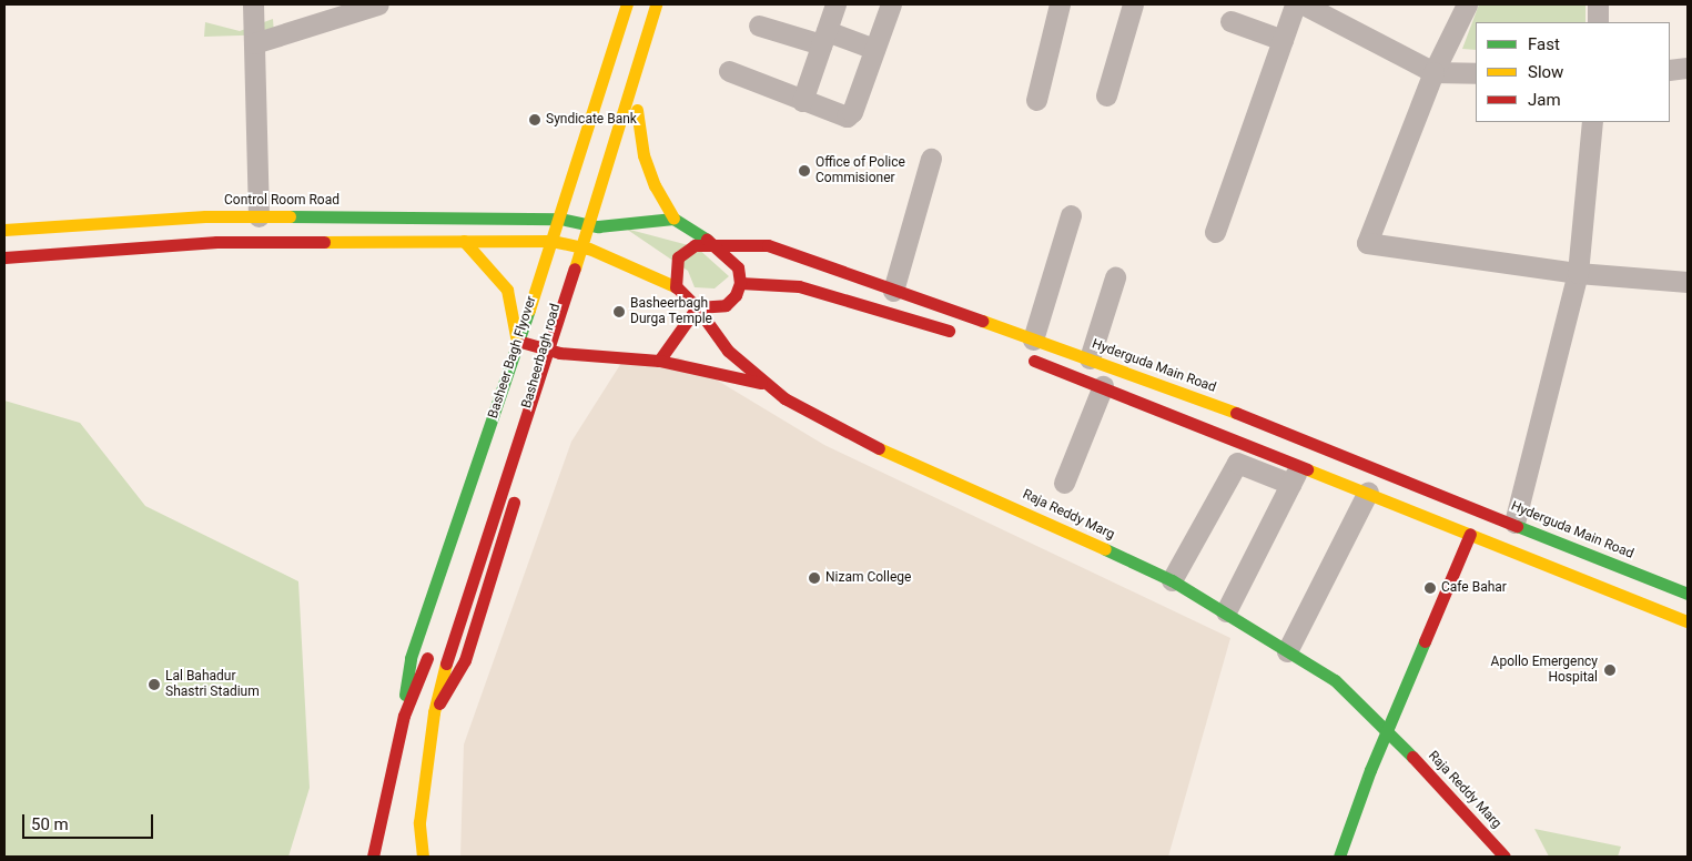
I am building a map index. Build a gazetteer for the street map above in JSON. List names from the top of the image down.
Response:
{
  "streets": {
    "main road": [
      "Control Room Road",
      "Basheerbagh road",
      "Basheer Bagh Flyover",
      "Hyderguda Main Road",
      "Raja Reddy Marg"
    ]
  },
  "crossings": [
    ["Control Room Road", "Basheerbagh road"],
    ["Basheerbagh road", "Raja Reddy Marg"],
    ["Hyderguda Main Road", "Raja Reddy Marg"]
  ],
  "places": [
    "Syndicate Bank",
    "Office of Police Commisioner",
    "Basheerbagh Durga Temple",
    "Nizam College",
    "Cafe Bahar",
    "Apollo Emergency Hospital",
    "Lal Bahadur Shastri Stadium"
  ],
  "legend": ["Fast", "Slow", "Jam"],
  "scale_bar": "50 m"
}
